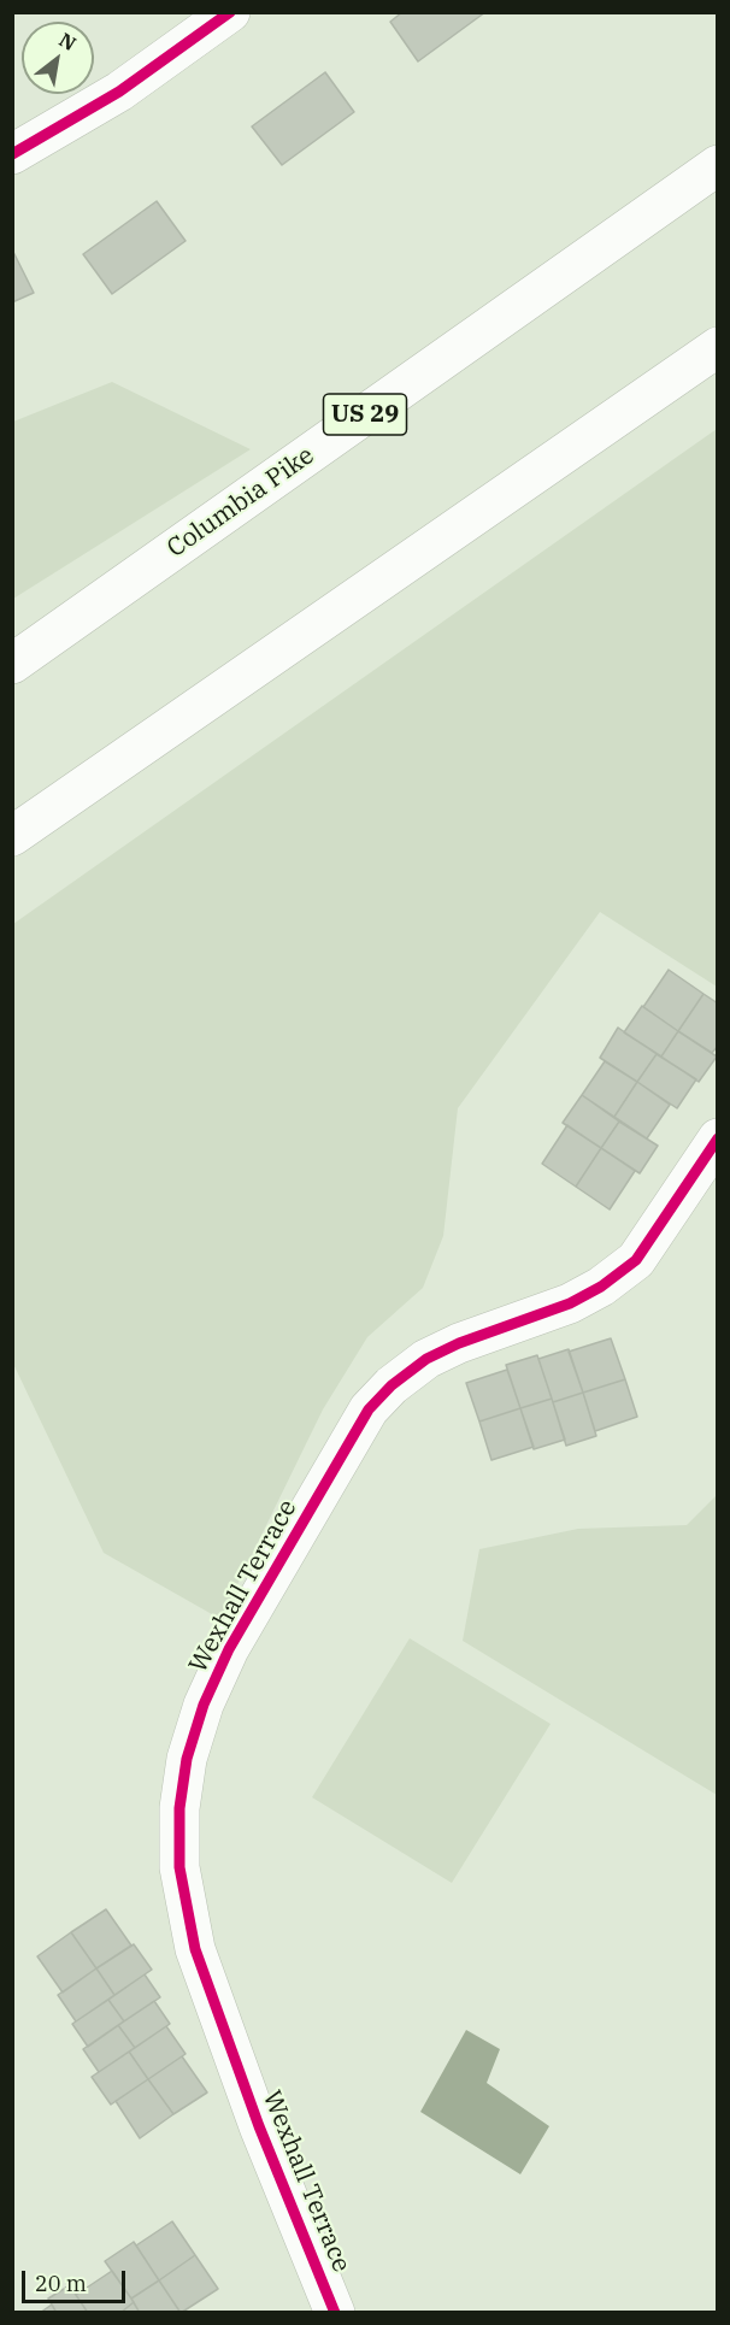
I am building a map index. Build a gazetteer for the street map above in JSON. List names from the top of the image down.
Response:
{
  "streets": {
    "main road": ["US 29", "Columbia Pike", "Wexhall Terrace"]
  },
  "scale_bar": "20 m",
  "north": "top right"
}
